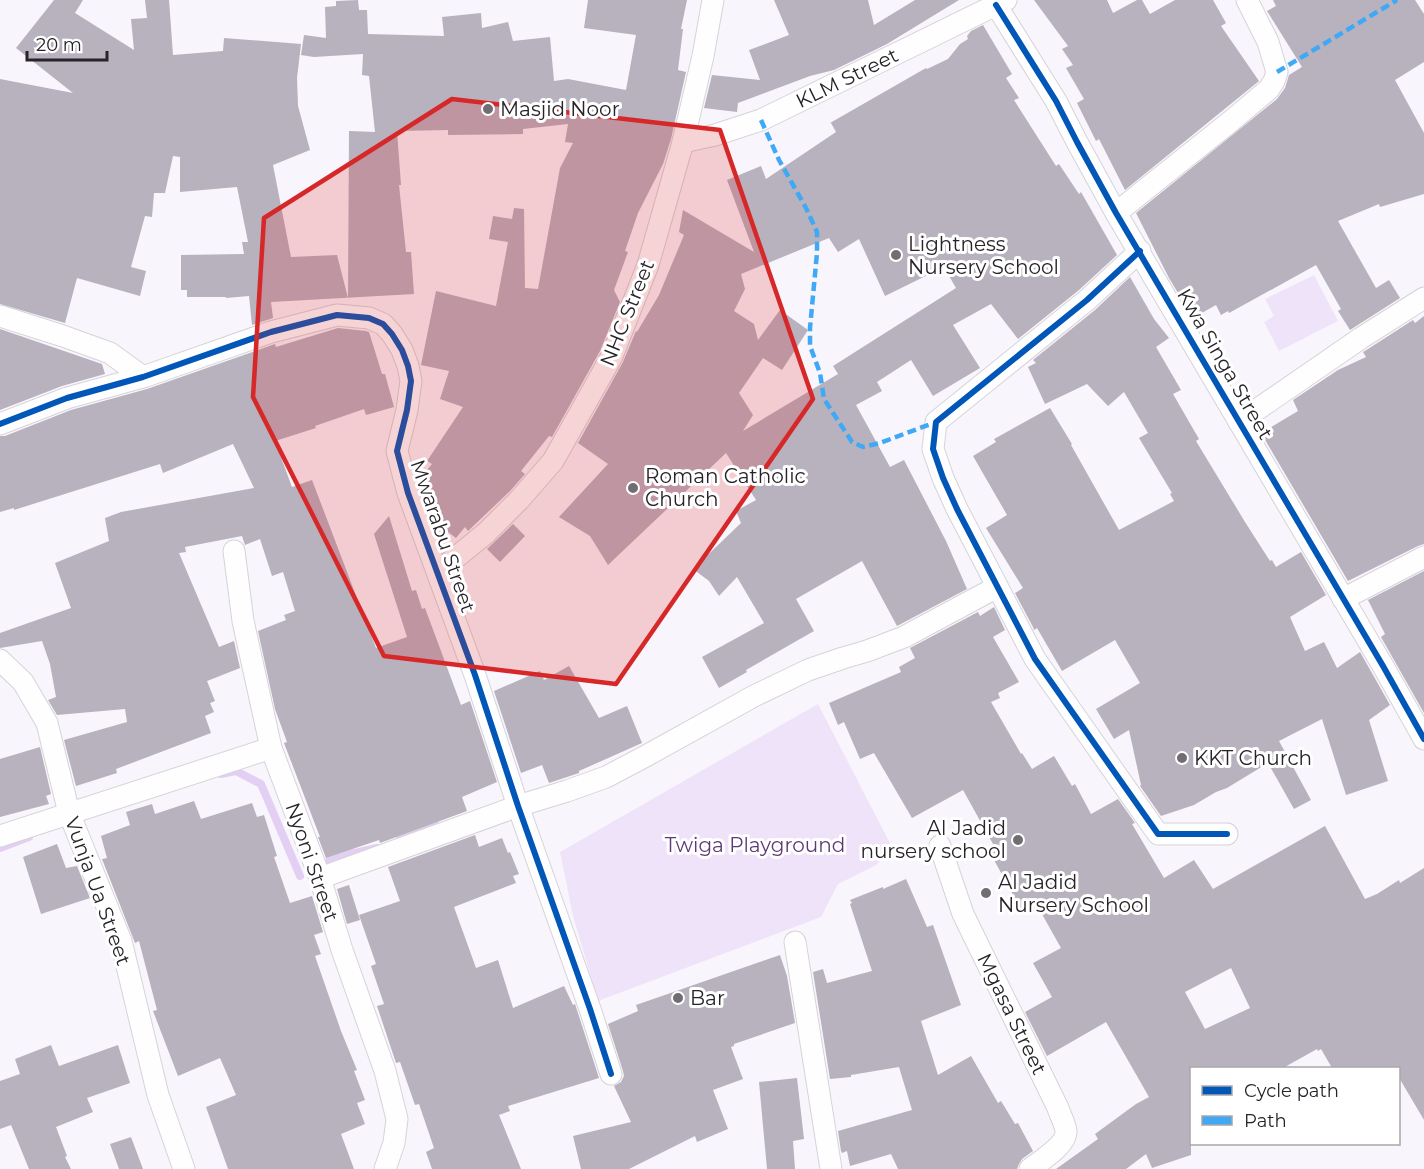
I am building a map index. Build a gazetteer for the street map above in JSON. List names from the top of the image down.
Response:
{
  "streets": {
    "street": [
      "KLM Street",
      "NHC Street",
      "Kwa Singa Street",
      "Mwarabu Street",
      "Nyoni Street",
      "Vunja Ua Street",
      "Mgasa Street"
    ]
  },
  "crossings": [
    ["KLM Street", "NHC Street"],
    ["KLM Street", "Kwa Singa Street"],
    ["NHC Street", "Mwarabu Street"]
  ],
  "parks": ["Twiga Playground"],
  "places": [
    "Masjid Noor",
    "Lightness Nursery School",
    "Roman Catholic Church",
    "KKT Church",
    "Al Jadid nursery school",
    "Al Jadid Nursery School",
    "Bar"
  ],
  "legend": ["Cycle path", "Path"],
  "scale_bar": "20 m"
}
